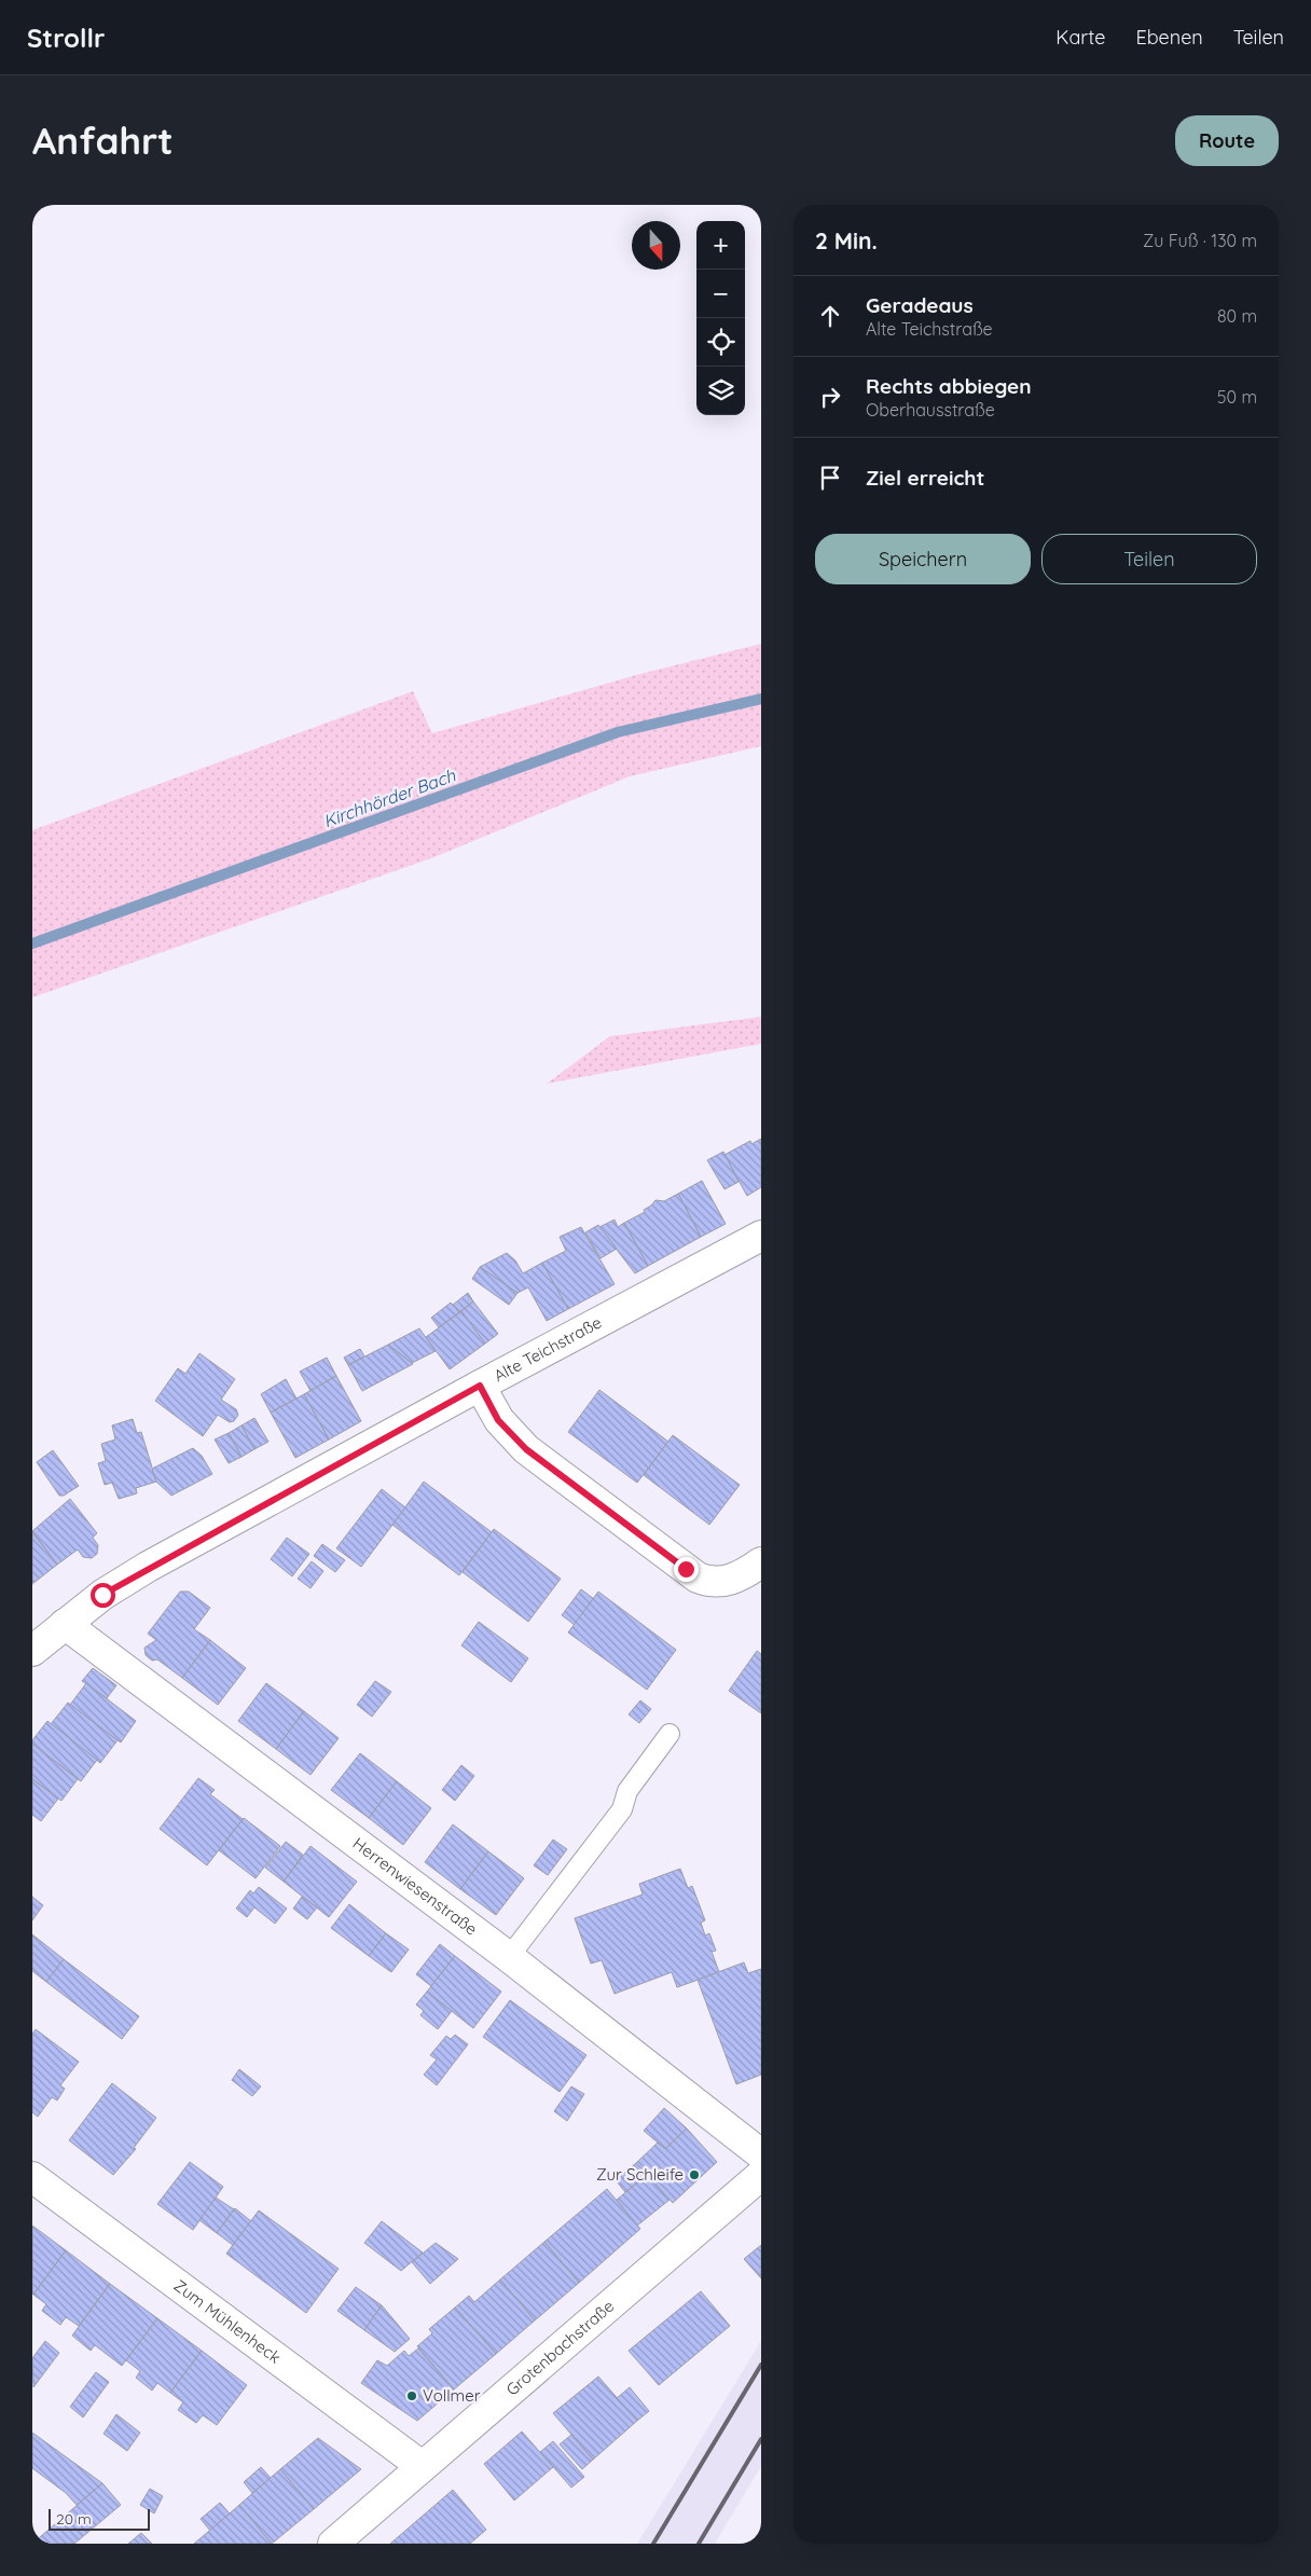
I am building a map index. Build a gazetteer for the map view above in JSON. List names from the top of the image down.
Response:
{
  "streets": {
    "street": [
      "Alte Teichstraße",
      "Herrenwiesenstraße",
      "Zum Mühlenheck",
      "Grotenbachstraße"
    ]
  },
  "crossings": [
    ["Alte Teichstraße", "Herrenwiesenstraße"],
    ["Zum Mühlenheck", "Grotenbachstraße"]
  ],
  "water": ["Kirchhörder Bach"],
  "places": ["Zur Schleife", "Vollmer"],
  "scale_bar": "20 m",
  "north": "bottom",
  "page": {
    "header": "Strollr",
    "nav": ["Karte", "Ebenen", "Teilen"],
    "buttons": [
      "Route",
      ["Speichern", "Teilen"]
    ],
    "title": "Anfahrt",
    "heading": ["2 Min.", "Zu Fuß · 130 m"],
    "map_buttons": ["+", "−"],
    "list": [
      ["Geradeaus", "Alte Teichstraße", "80 m"],
      ["Rechts abbiegen", "Oberhausstraße", "50 m"],
      "Ziel erreicht"
    ],
    "scale": "20 m"
  }
}
